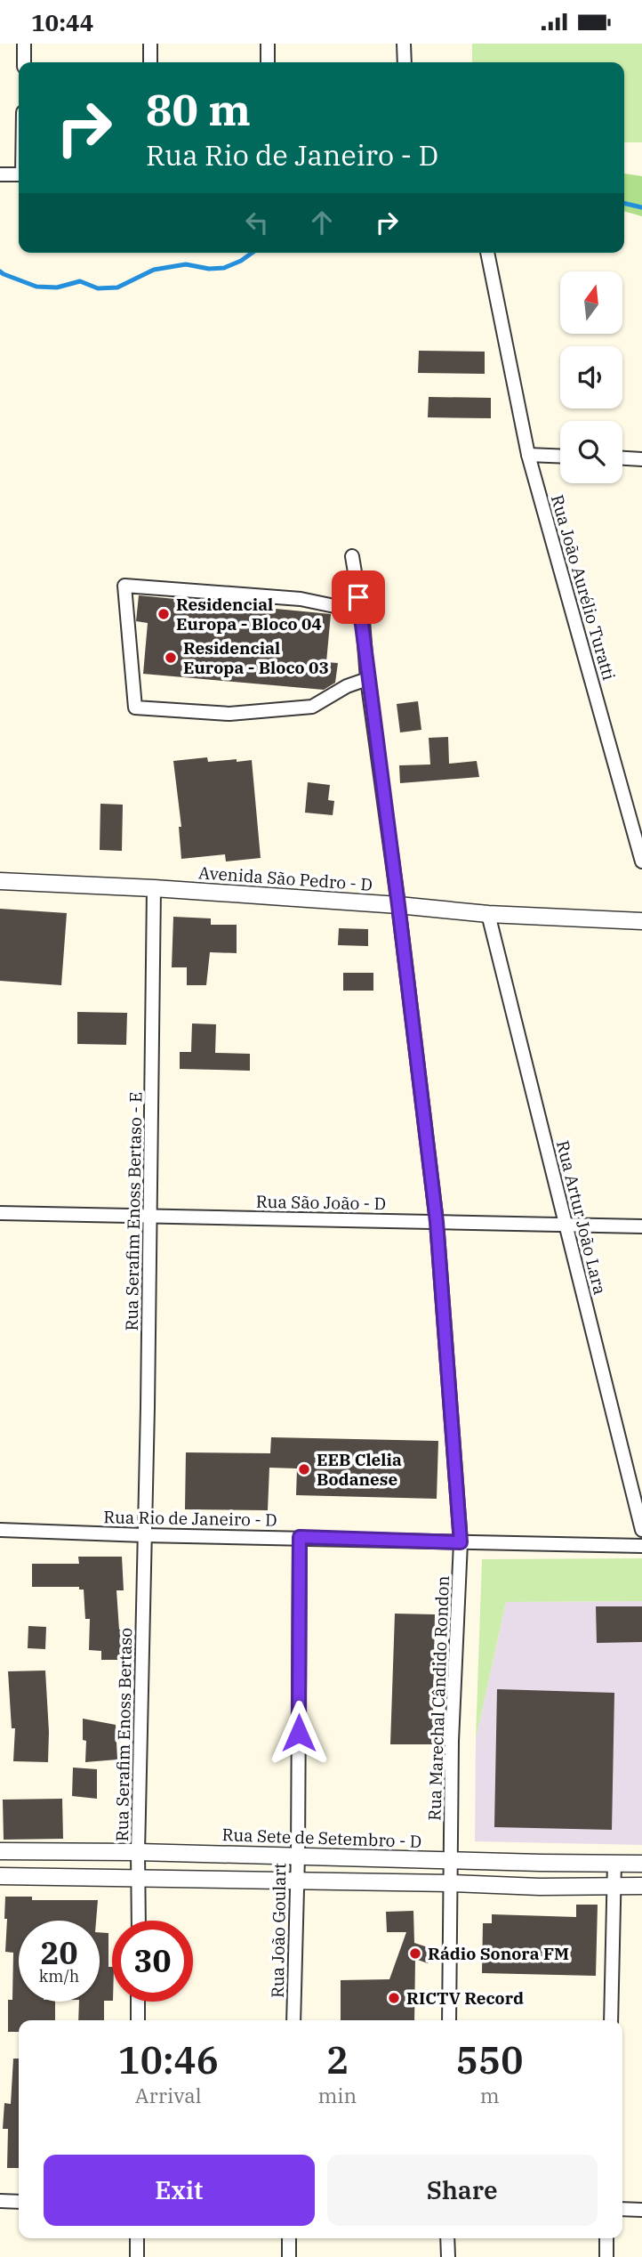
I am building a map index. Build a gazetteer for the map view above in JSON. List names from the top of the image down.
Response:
{
  "streets": {
    "street": [
      "Rua João Aurélio Turatti",
      "Avenida São Pedro - D",
      "Rua São João - D",
      "Rua Serafim Enoss Bertaso - E",
      "Rua Artur João Lara",
      "Rua Rio de Janeiro - D",
      "Rua Marechal Cândido Rondon",
      "Rua Serafim Enoss Bertaso",
      "Rua Sete de Setembro - D",
      "Rua João Goulart"
    ]
  },
  "crossings": [
    ["Avenida São Pedro - D", "Rua Serafim Enoss Bertaso - E"],
    ["Avenida São Pedro - D", "Rua Artur João Lara"],
    ["Avenida São Pedro - D", "Rua Marechal Cândido Rondon"],
    ["Rua São João - D", "Rua Serafim Enoss Bertaso - E"],
    ["Rua São João - D", "Rua Artur João Lara"],
    ["Rua São João - D", "Rua Marechal Cândido Rondon"],
    ["Rua Serafim Enoss Bertaso - E", "Rua Rio de Janeiro - D"],
    ["Rua Serafim Enoss Bertaso - E", "Rua Serafim Enoss Bertaso"],
    ["Rua Rio de Janeiro - D", "Rua Marechal Cândido Rondon"],
    ["Rua Rio de Janeiro - D", "Rua Serafim Enoss Bertaso"],
    ["Rua Rio de Janeiro - D", "Rua João Goulart"],
    ["Rua Marechal Cândido Rondon", "Rua Sete de Setembro - D"],
    ["Rua Serafim Enoss Bertaso", "Rua Sete de Setembro - D"],
    ["Rua Sete de Setembro - D", "Rua João Goulart"]
  ],
  "places": [
    "Residencial Europa - Bloco 04",
    "Residencial Europa - Bloco 03",
    "EEB Clelia Bodanese",
    "Rádio Sonora FM",
    "RICTV Record"
  ],
  "north": "top",
  "page": {
    "status": "10:44",
    "turn": ["80 m", "Rua Rio de Janeiro - D"],
    "speed": "20 km/h",
    "limit": "30",
    "eta": [
      "10:46",
      "Arrival",
      "2",
      "min",
      "550",
      "m"
    ],
    "buttons": ["Exit", "Share"]
  }
}
